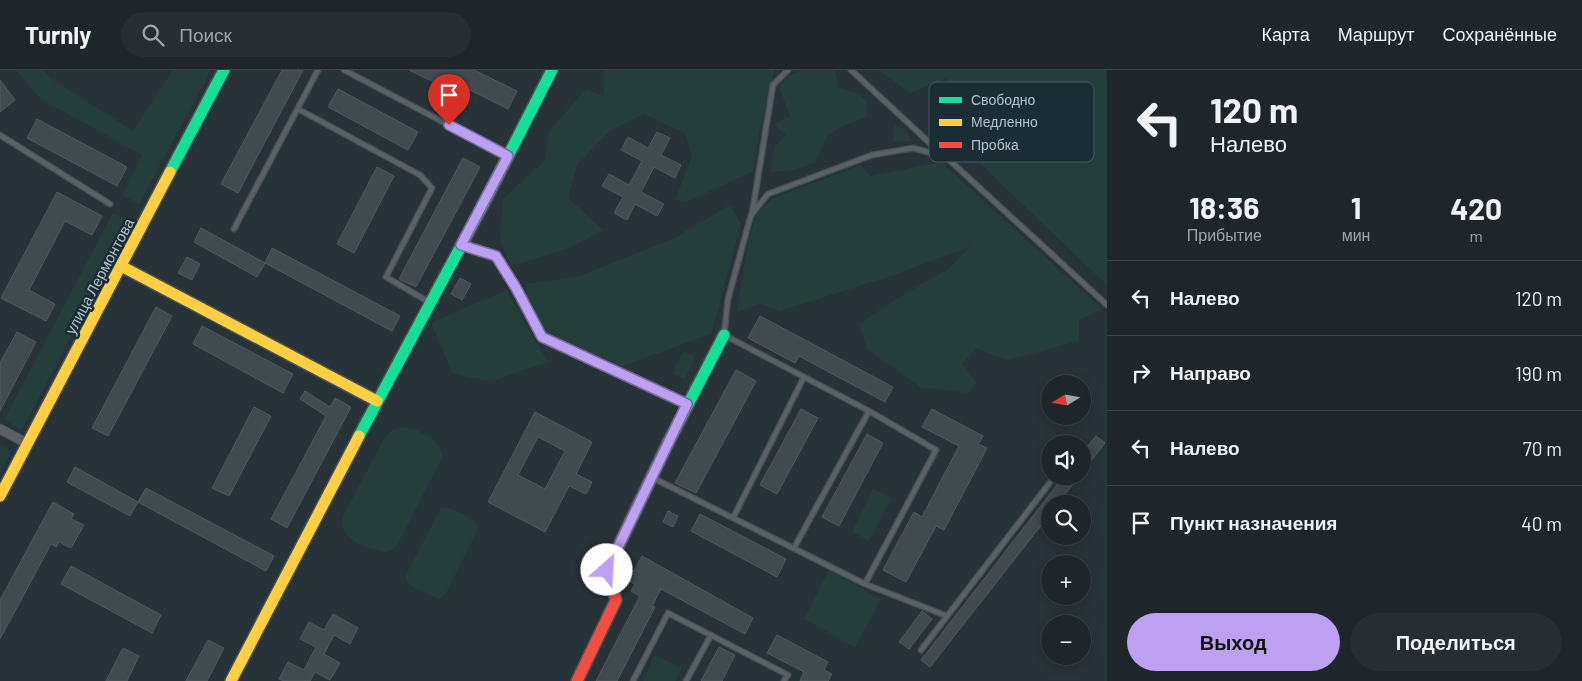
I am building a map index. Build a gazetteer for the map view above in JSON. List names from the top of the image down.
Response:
{
  "streets": {
    "street": ["улица Лермонтова"]
  },
  "legend": ["Свободно", "Медленно", "Пробка"],
  "north": "left",
  "page": {
    "header": "Turnly",
    "search": "Поиск",
    "nav": ["Карта", "Маршрут", "Сохранённые"],
    "turn": ["120 m", "Налево"],
    "eta": [
      "18:36",
      "Прибытие",
      "1",
      "мин",
      "420",
      "m"
    ],
    "list": [
      {
        "name": "Налево",
        "value": "120 m"
      },
      {
        "name": "Направо",
        "value": "190 m"
      },
      {
        "name": "Налево",
        "value": "70 m"
      },
      {
        "name": "Пункт назначения",
        "value": "40 m"
      }
    ],
    "map_buttons": ["+", "−"],
    "buttons": ["Выход", "Поделиться"]
  }
}
